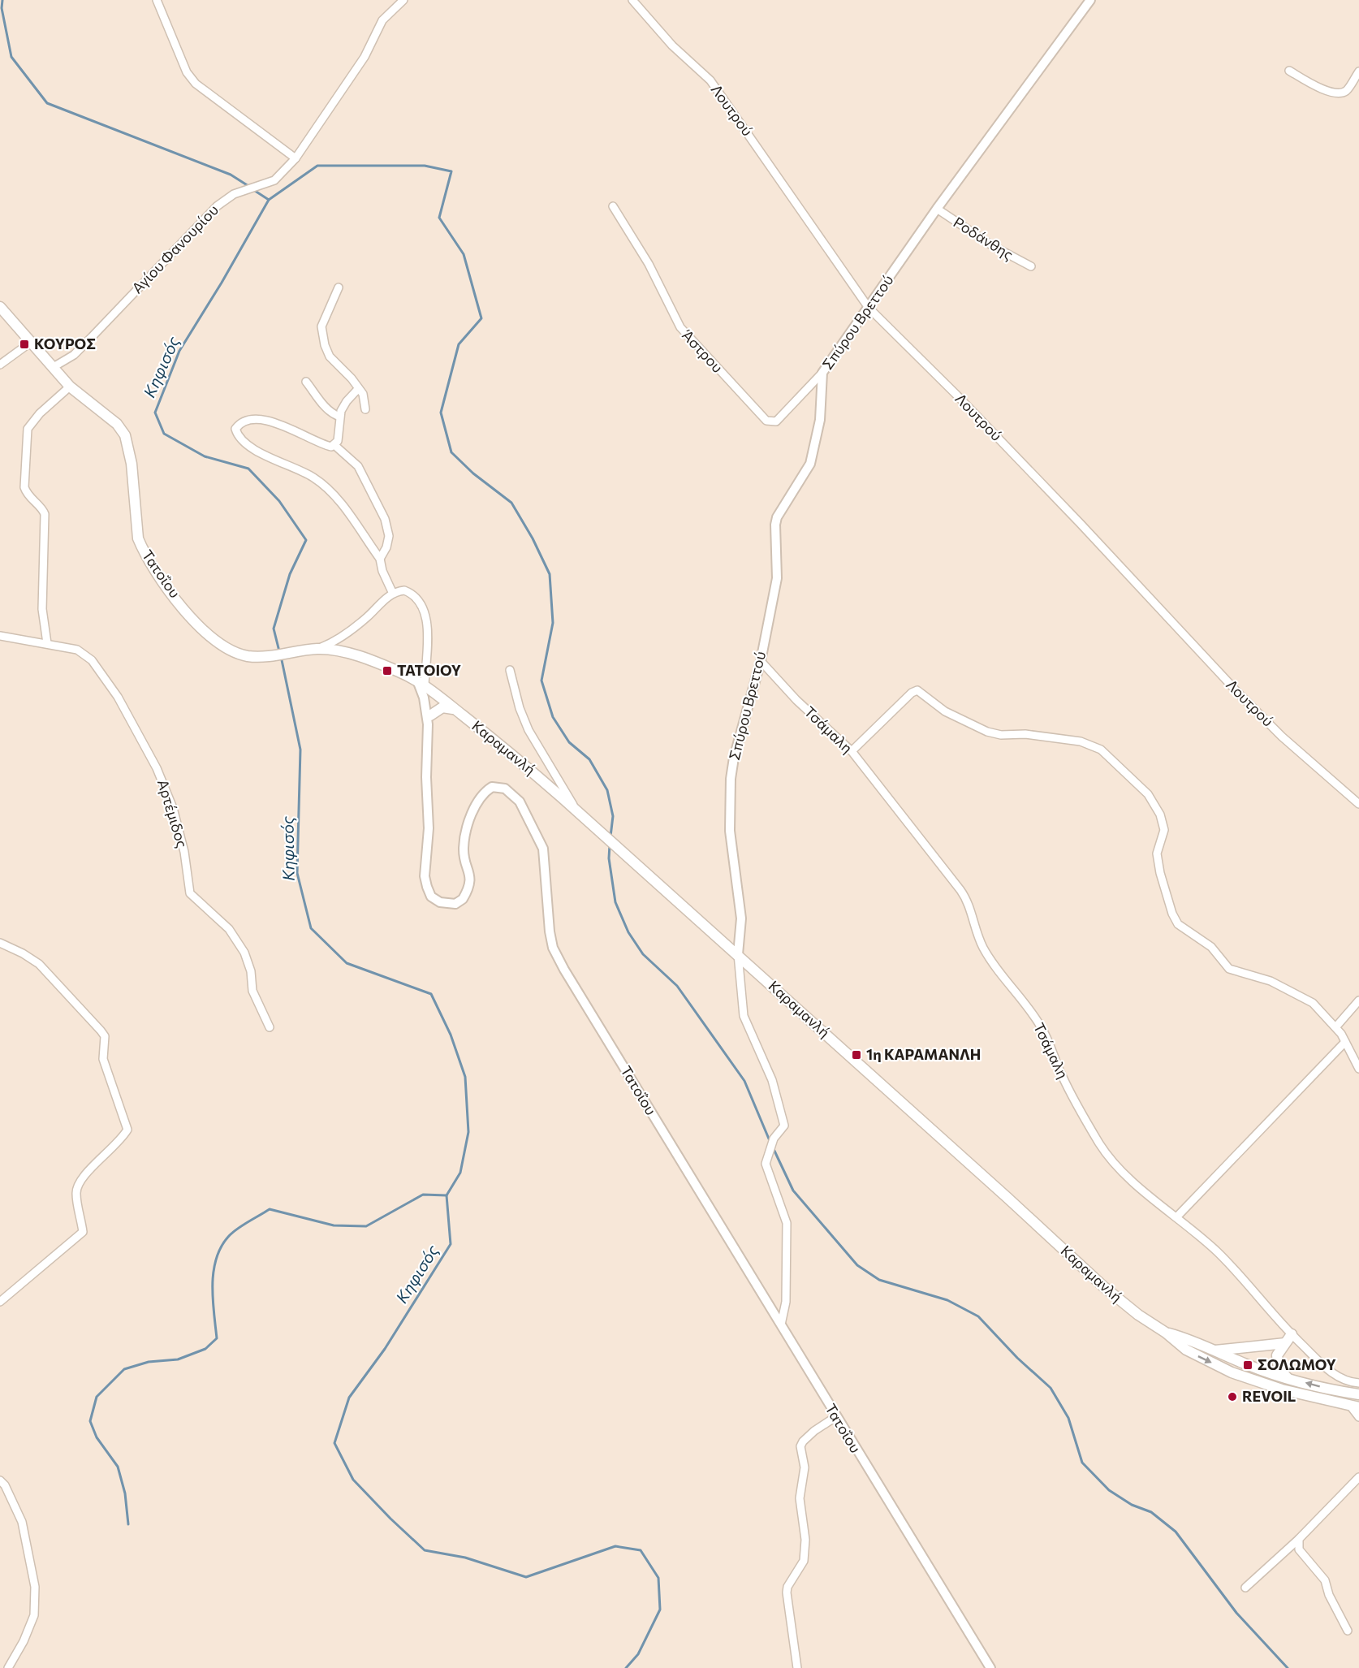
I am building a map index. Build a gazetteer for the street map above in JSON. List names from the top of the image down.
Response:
{
  "streets": {
    "main road": ["Τατοΐου", "Καραμανλή"],
    "street": [
      "Λουτρού",
      "Ροδάνθης",
      "Αγίου Φανουρίου",
      "Σπύρου Βρεττού",
      "Άστρου",
      "Τσάμαλη",
      "Αρτέμιδος"
    ]
  },
  "crossings": [
    ["Λουτρού", "Σπύρου Βρεττού"],
    ["Ροδάνθης", "Σπύρου Βρεττού"],
    ["Αγίου Φανουρίου", "Τατοΐου"],
    ["Σπύρου Βρεττού", "Άστρου"],
    ["Σπύρου Βρεττού", "Τσάμαλη"],
    ["Σπύρου Βρεττού", "Καραμανλή"],
    ["Τατοΐου", "Καραμανλή"]
  ],
  "water": ["Κηφισός"],
  "places": {
    "transit": [
      "ΚΟΥΡΟΣ",
      "ΤΑΤΟΙΟΥ",
      "1η ΚΑΡΑΜΑΝΛΗ",
      "ΣΟΛΩΜΟΥ"
    ],
    "other": ["REVOIL"]
  }
}
